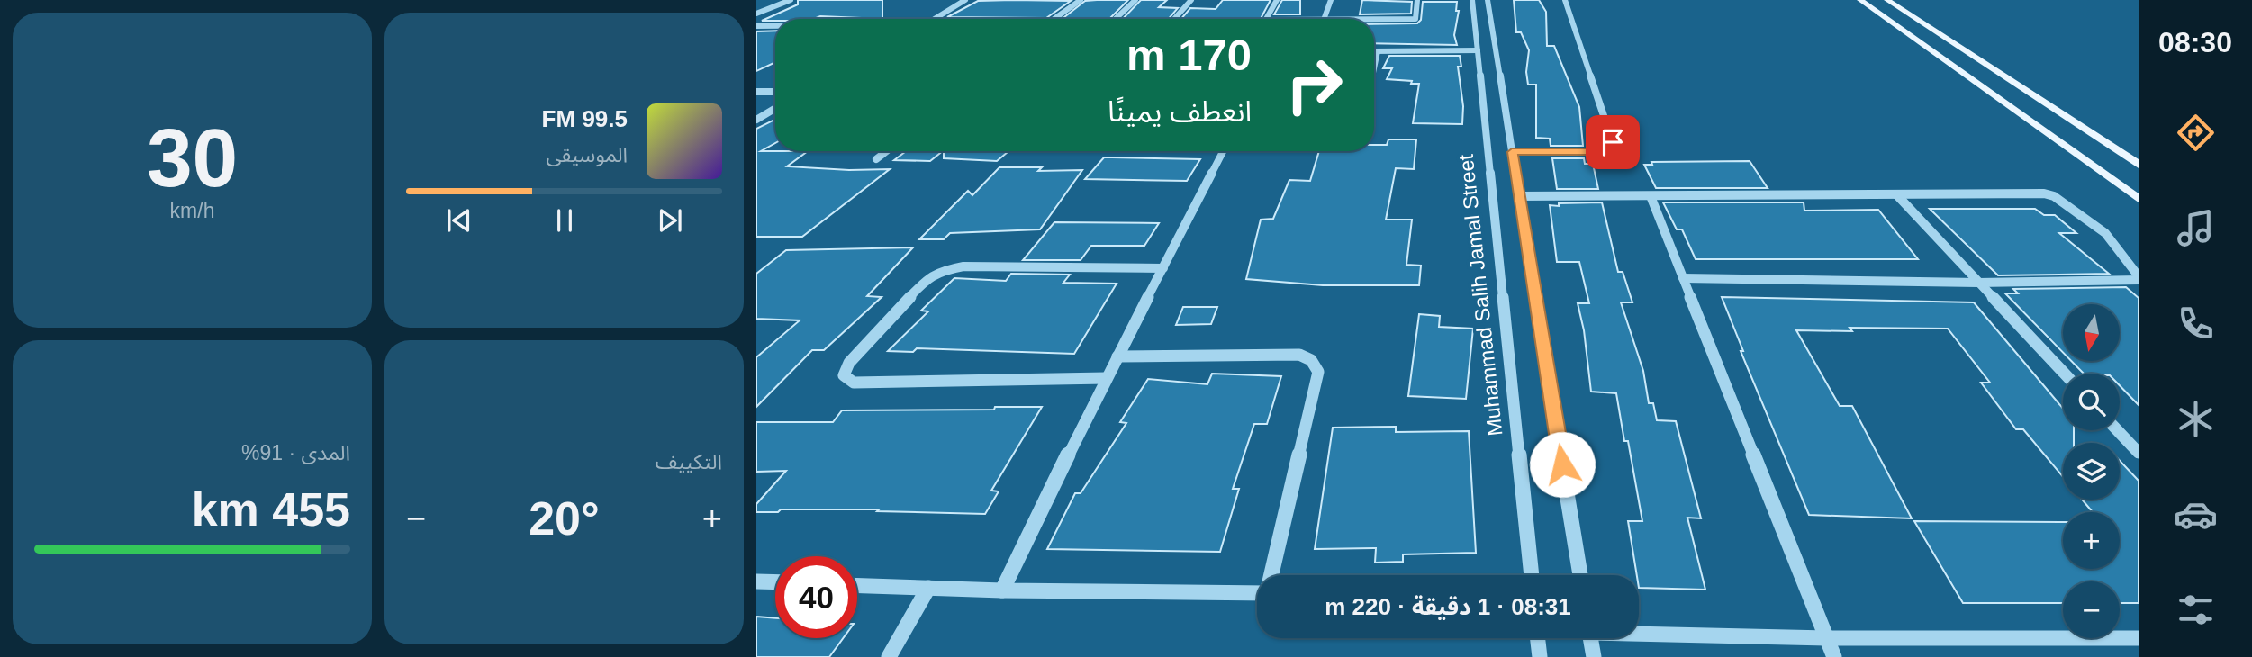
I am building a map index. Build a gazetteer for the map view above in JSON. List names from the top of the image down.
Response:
{
  "streets": {
    "street": ["Muhammad Salih Jamal Street"]
  },
  "north": "bottom",
  "page": {
    "tabs": "08:30",
    "tile": [
      ["30", "km/h"],
      "التكييف",
      ["المدى · 91%", "455 km"]
    ],
    "turn": ["170 m", "انعطف يمينًا"],
    "song": ["99.5 FM", "الموسيقى"],
    "map_buttons": ["+", "−"],
    "heat": ["−", "20°", "+"],
    "limit": "40",
    "trip": "08:31 · 1 دقيقة · 220 m"
  }
}
